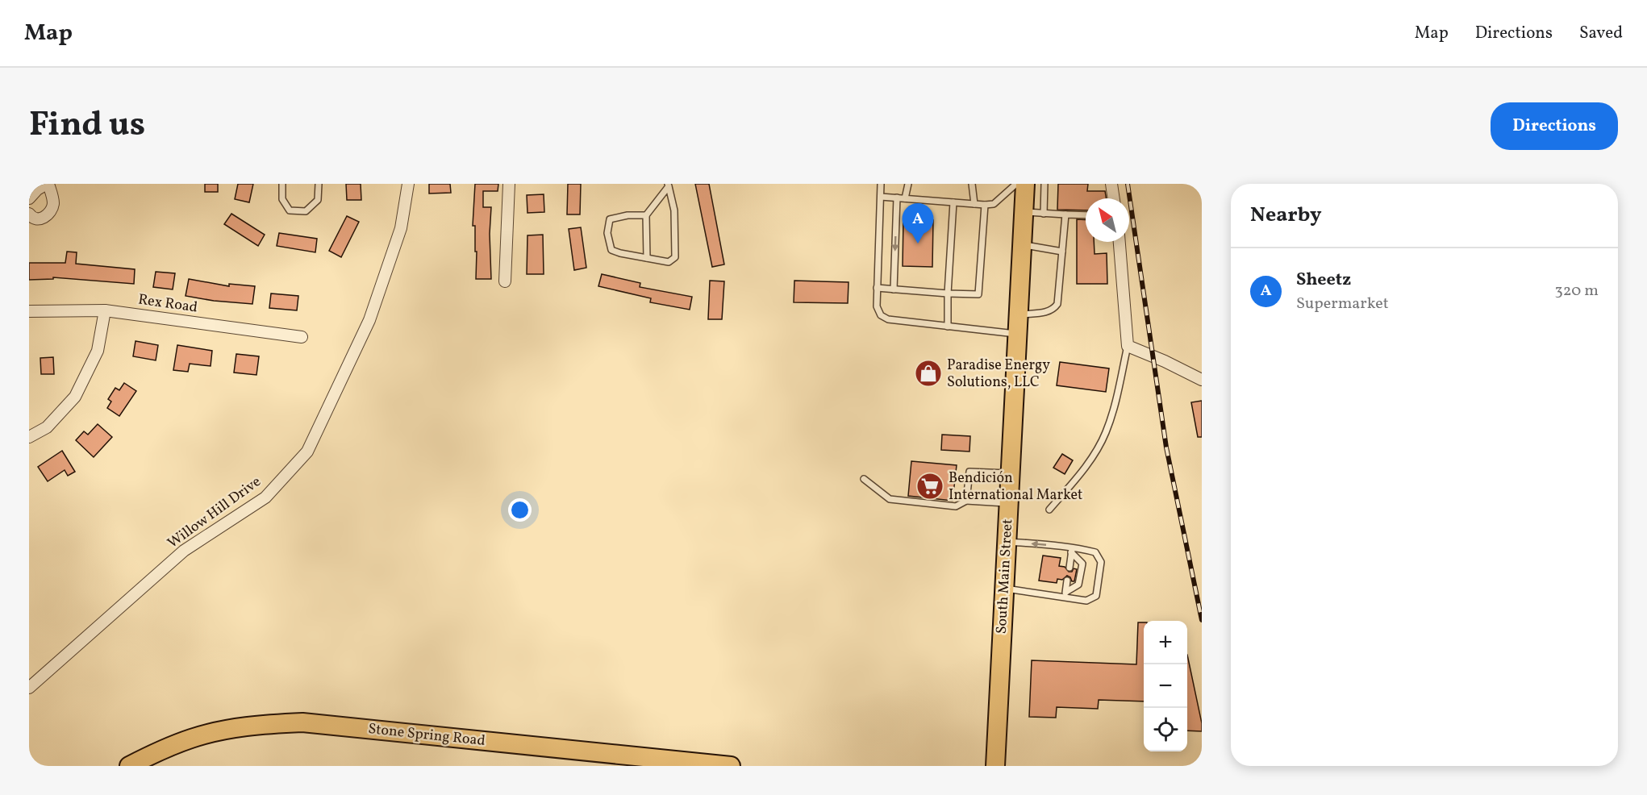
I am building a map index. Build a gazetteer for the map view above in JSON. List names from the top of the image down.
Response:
{
  "streets": {
    "main road": ["South Main Street", "Stone Spring Road"],
    "street": ["Rex Road", "Willow Hill Drive"]
  },
  "places": {
    "shop": ["Paradise Energy Solutions, LLC"],
    "supermarket": ["Bendición International Market"]
  },
  "north": "top left",
  "page": {
    "header": "Map",
    "nav": ["Map", "Directions", "Saved"],
    "title": "Find us",
    "buttons": "Directions",
    "heading": "Nearby",
    "pins": "A",
    "list": [
      {
        "mark": "A",
        "name": "Sheetz",
        "note": "Supermarket",
        "value": "320 m"
      }
    ],
    "map_buttons": ["+", "−"]
  }
}
